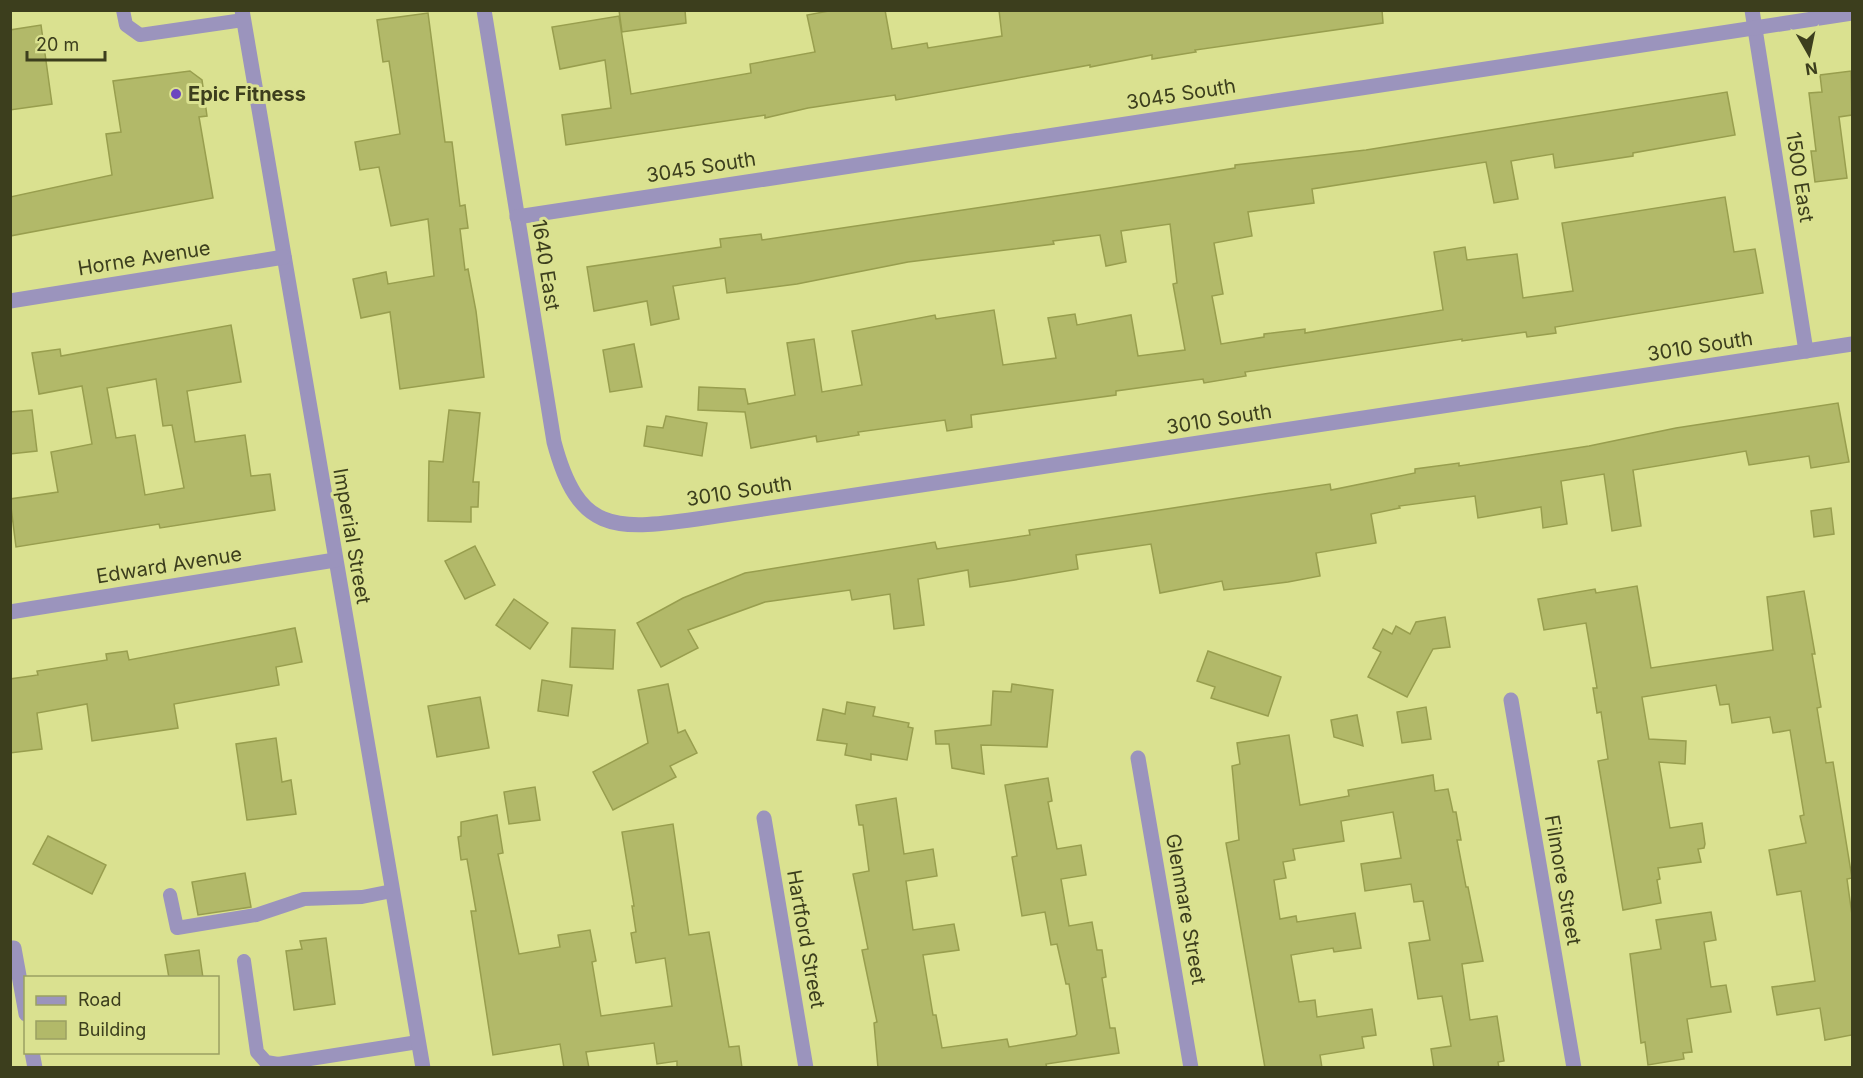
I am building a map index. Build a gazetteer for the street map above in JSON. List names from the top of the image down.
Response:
{
  "streets": {
    "street": [
      "3045 South",
      "1500 East",
      "Horne Avenue",
      "1640 East",
      "3010 South",
      "Imperial Street",
      "Edward Avenue",
      "Filmore Street",
      "Glenmare Street",
      "Hartford Street"
    ]
  },
  "crossings": [
    ["3045 South", "1500 East"],
    ["3045 South", "1640 East"],
    ["1500 East", "3010 South"],
    ["Horne Avenue", "Imperial Street"],
    ["1640 East", "3010 South"],
    ["Imperial Street", "Edward Avenue"]
  ],
  "places": ["Epic Fitness"],
  "legend": ["Road", "Building"],
  "scale_bar": "20 m",
  "north": "bottom"
}
